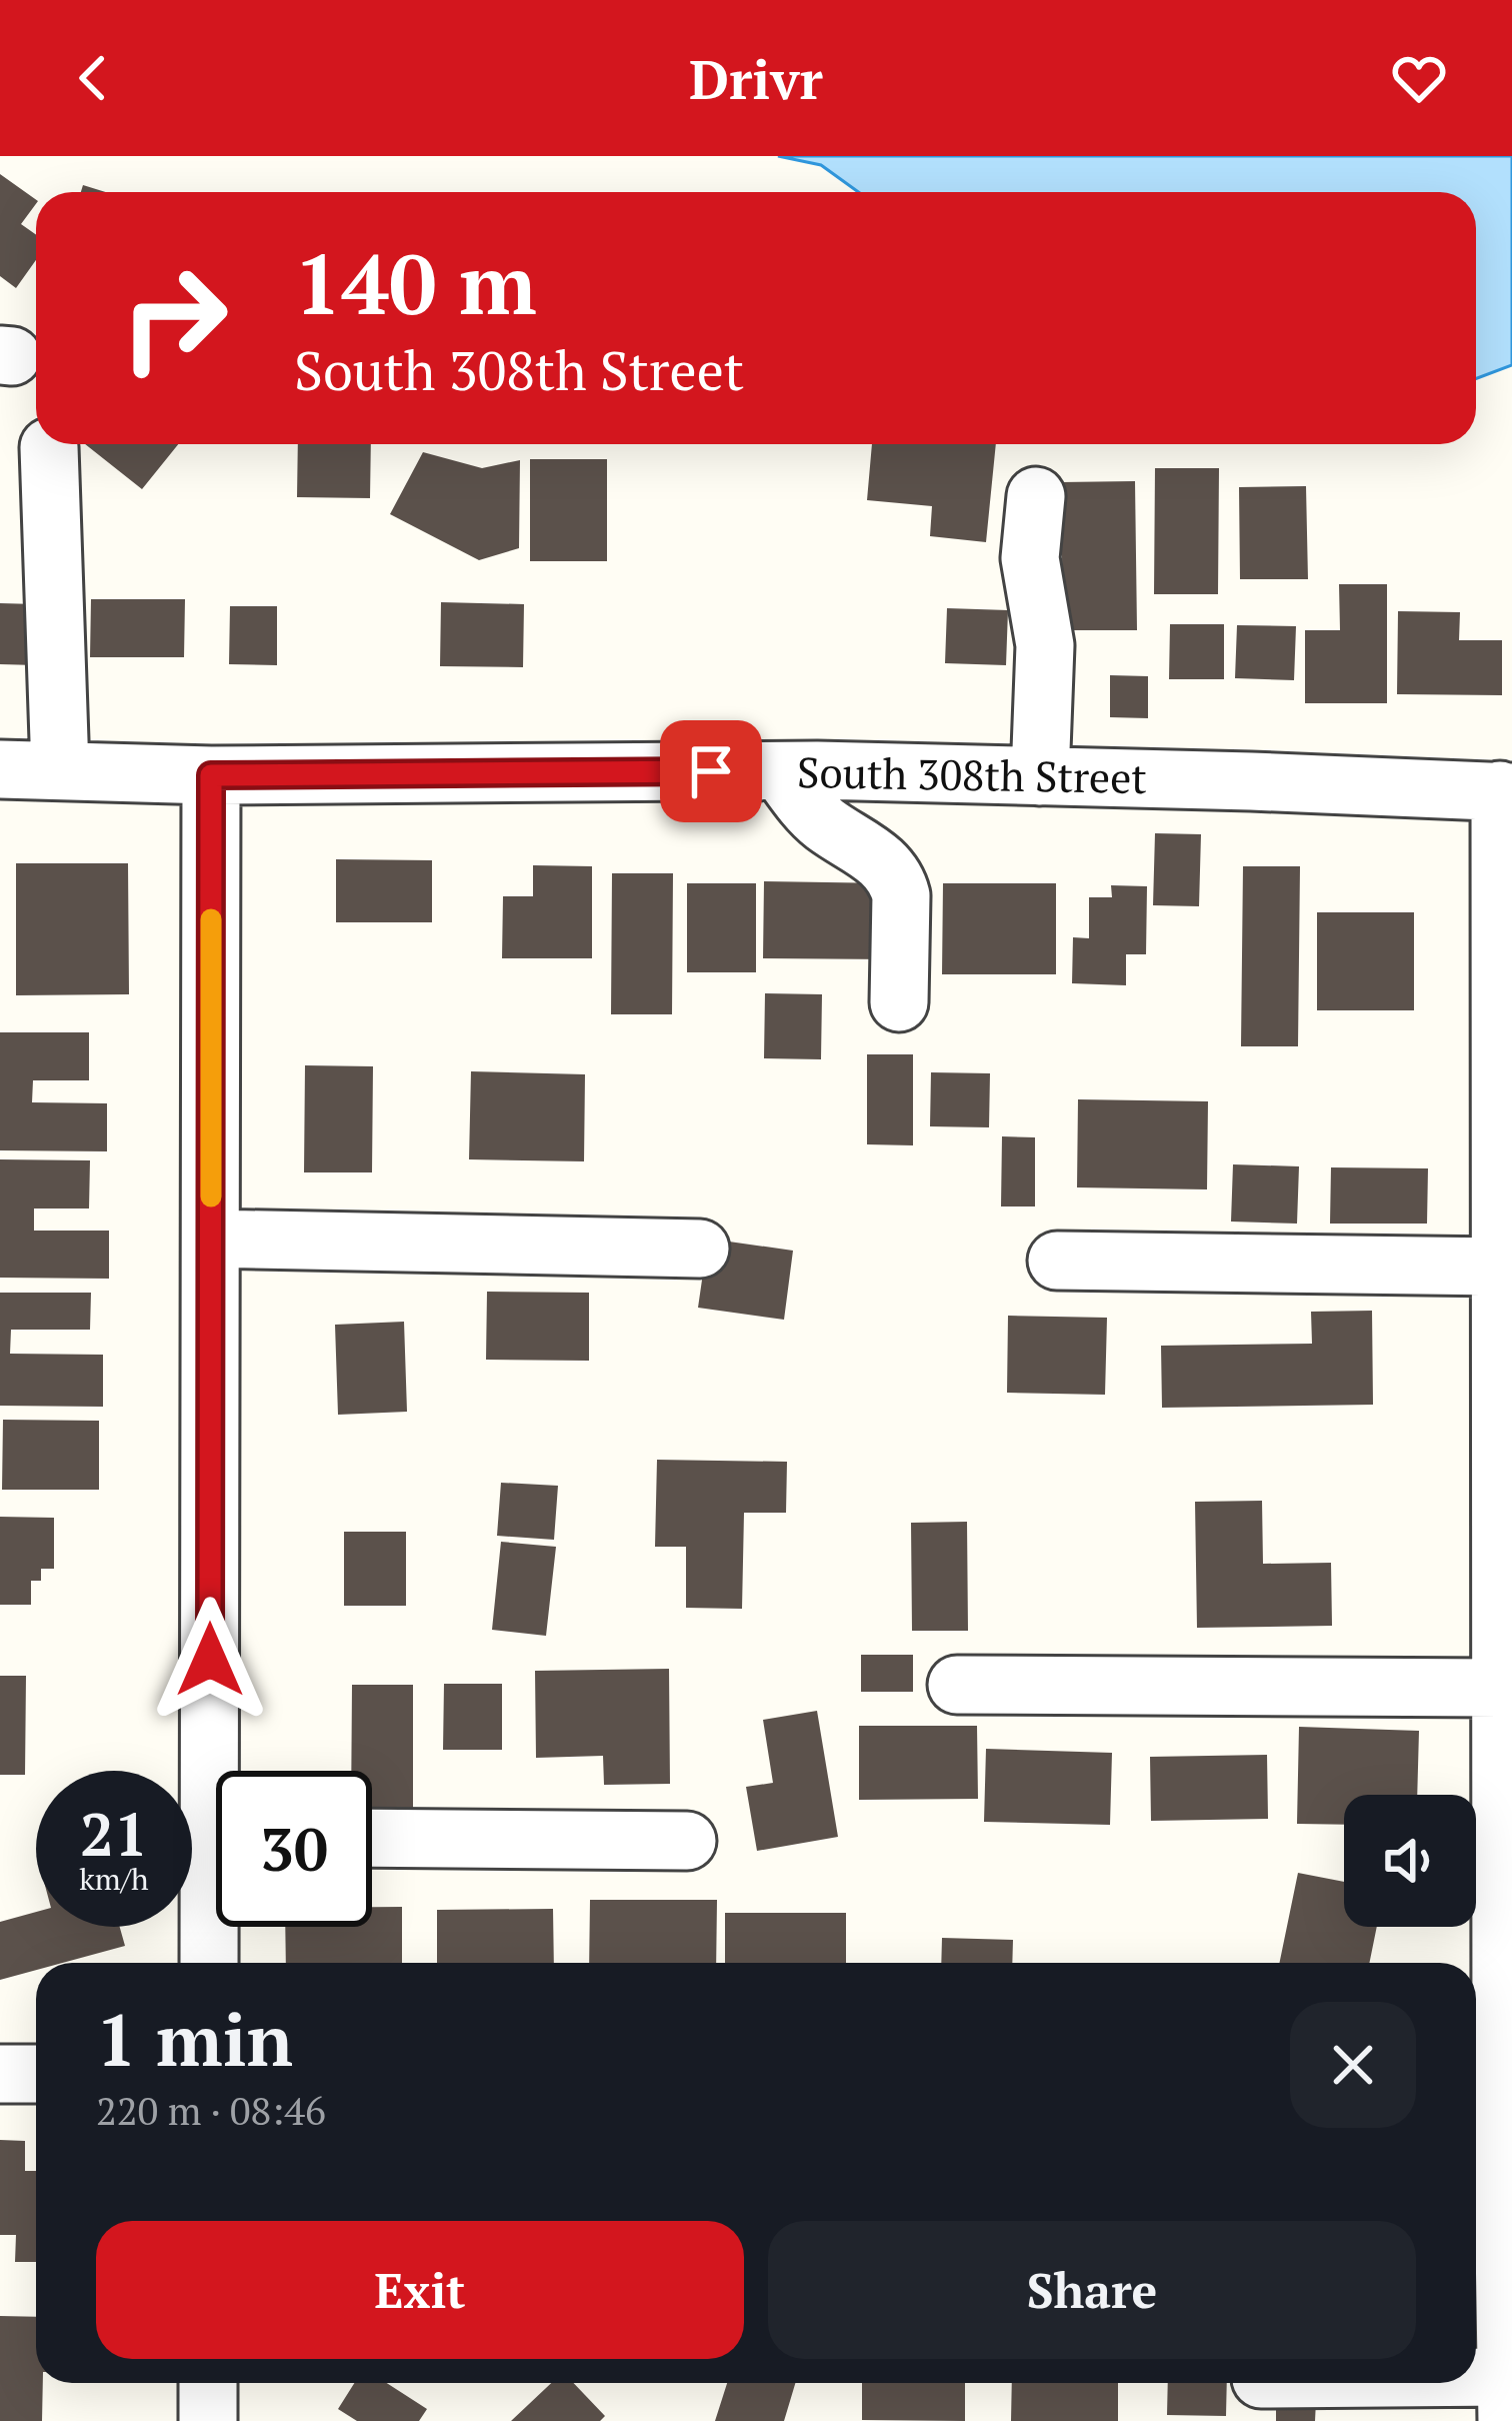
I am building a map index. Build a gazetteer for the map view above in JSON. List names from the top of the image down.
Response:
{
  "streets": {
    "street": ["South 308th Street"]
  },
  "page": {
    "header": "Drivr",
    "turn": ["140 m", "South 308th Street"],
    "speed": "21 km/h",
    "limit": "30",
    "heading": ["1 min", "220 m · 08:46"],
    "buttons": ["Exit", "Share"]
  }
}
